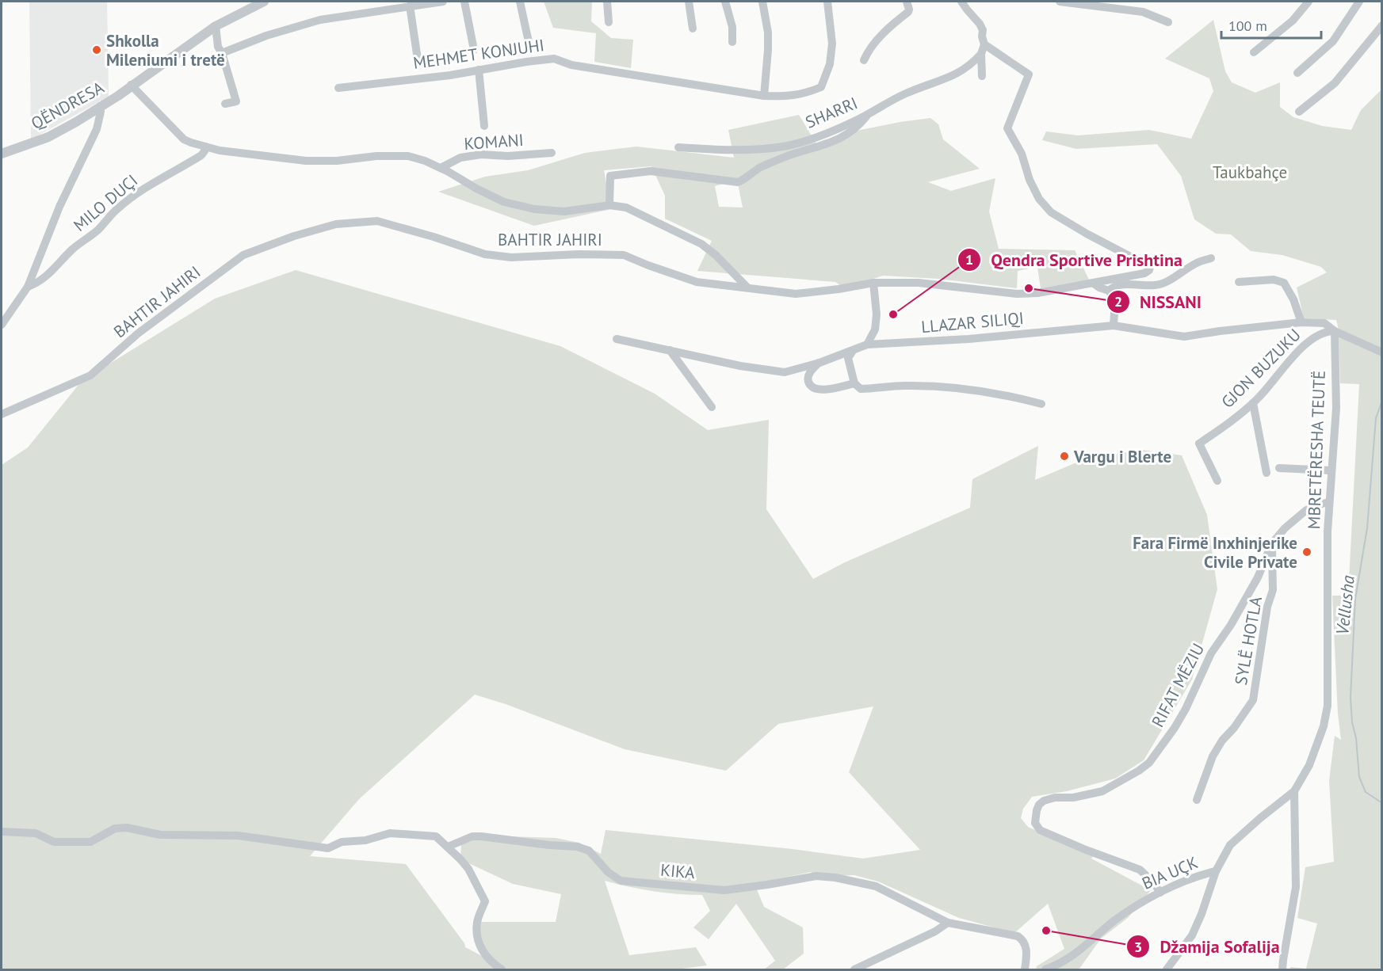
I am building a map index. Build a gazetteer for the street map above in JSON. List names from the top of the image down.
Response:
{
  "streets": {
    "street": [
      "MEHMET KONJUHI",
      "QËNDRESA",
      "SHARRI",
      "KOMANI",
      "MILO DUÇI",
      "BAHTIR JAHIRI",
      "LLAZAR SILIQI",
      "GJON BUZUKU",
      "MBRETËRESHA TEUTË",
      "SYLË HOTLA",
      "RIFAT MËZIU",
      "KIKA",
      "BIA UÇK"
    ]
  },
  "crossings": [
    ["LLAZAR SILIQI", "GJON BUZUKU"],
    ["LLAZAR SILIQI", "MBRETËRESHA TEUTË"],
    ["GJON BUZUKU", "MBRETËRESHA TEUTË"],
    ["MBRETËRESHA TEUTË", "BIA UÇK"],
    ["SYLË HOTLA", "RIFAT MËZIU"],
    ["RIFAT MËZIU", "BIA UÇK"]
  ],
  "water": ["Vellusha"],
  "parks": ["Taukbahçe"],
  "places": [
    "Shkolla Mileniumi i tretë",
    "NISSANI",
    "Qendra Sportive Prishtina",
    "Vargu i Blerte",
    "Fara Firmë Inxhinjerike Civile Private",
    "Džamija Sofalija"
  ],
  "scale_bar": "100 m"
}
